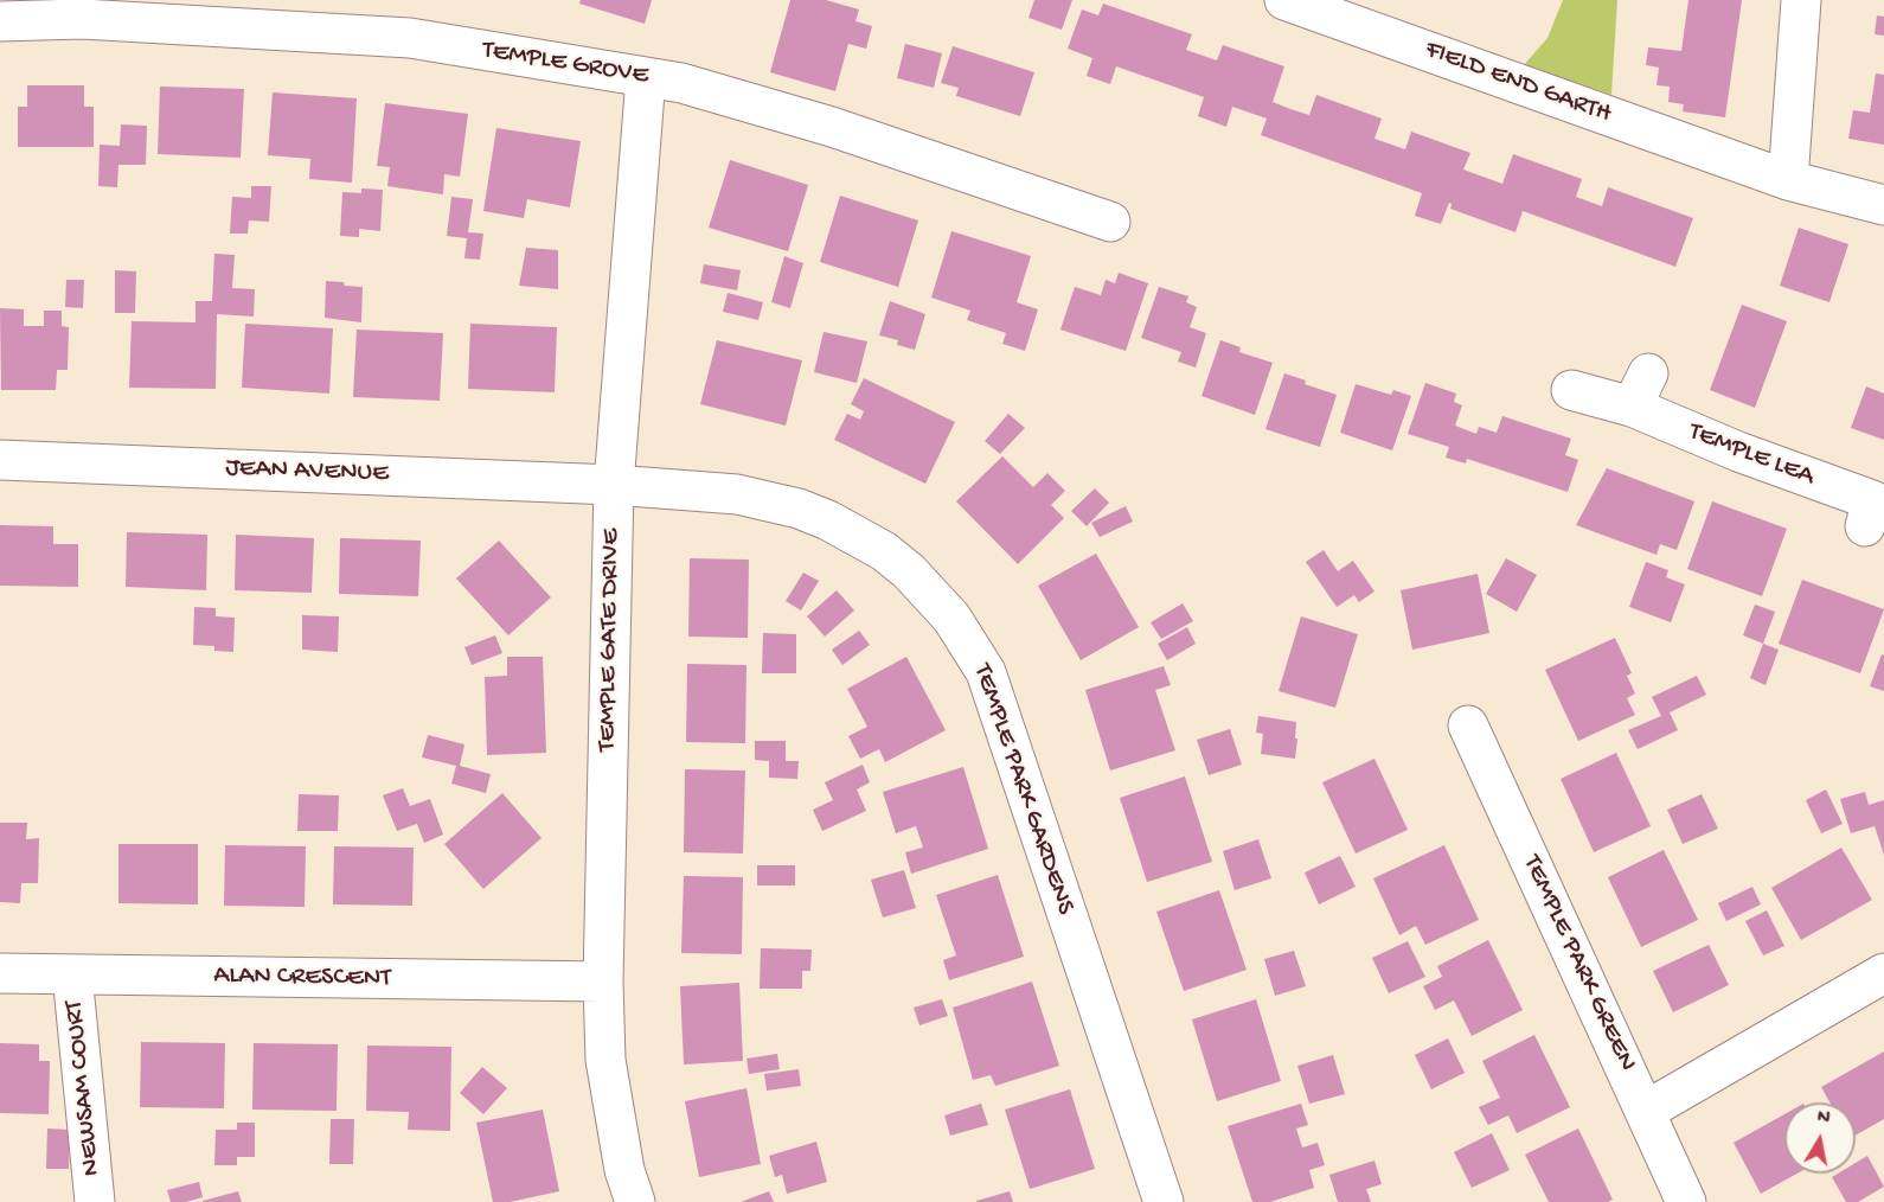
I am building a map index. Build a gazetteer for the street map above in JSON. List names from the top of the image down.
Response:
{
  "streets": {
    "street": [
      "TEMPLE GROVE",
      "FIELD END GARTH",
      "TEMPLE LEA",
      "JEAN AVENUE",
      "TEMPLE GATE DRIVE",
      "TEMPLE PARK GARDENS",
      "TEMPLE PARK GREEN",
      "ALAN CRESCENT",
      "NEWSAM COURT"
    ]
  },
  "crossings": [
    ["TEMPLE GROVE", "TEMPLE GATE DRIVE"],
    ["JEAN AVENUE", "TEMPLE GATE DRIVE"],
    ["JEAN AVENUE", "TEMPLE PARK GARDENS"],
    ["TEMPLE GATE DRIVE", "TEMPLE PARK GARDENS"],
    ["TEMPLE GATE DRIVE", "ALAN CRESCENT"],
    ["ALAN CRESCENT", "NEWSAM COURT"]
  ],
  "north": "top"
}
